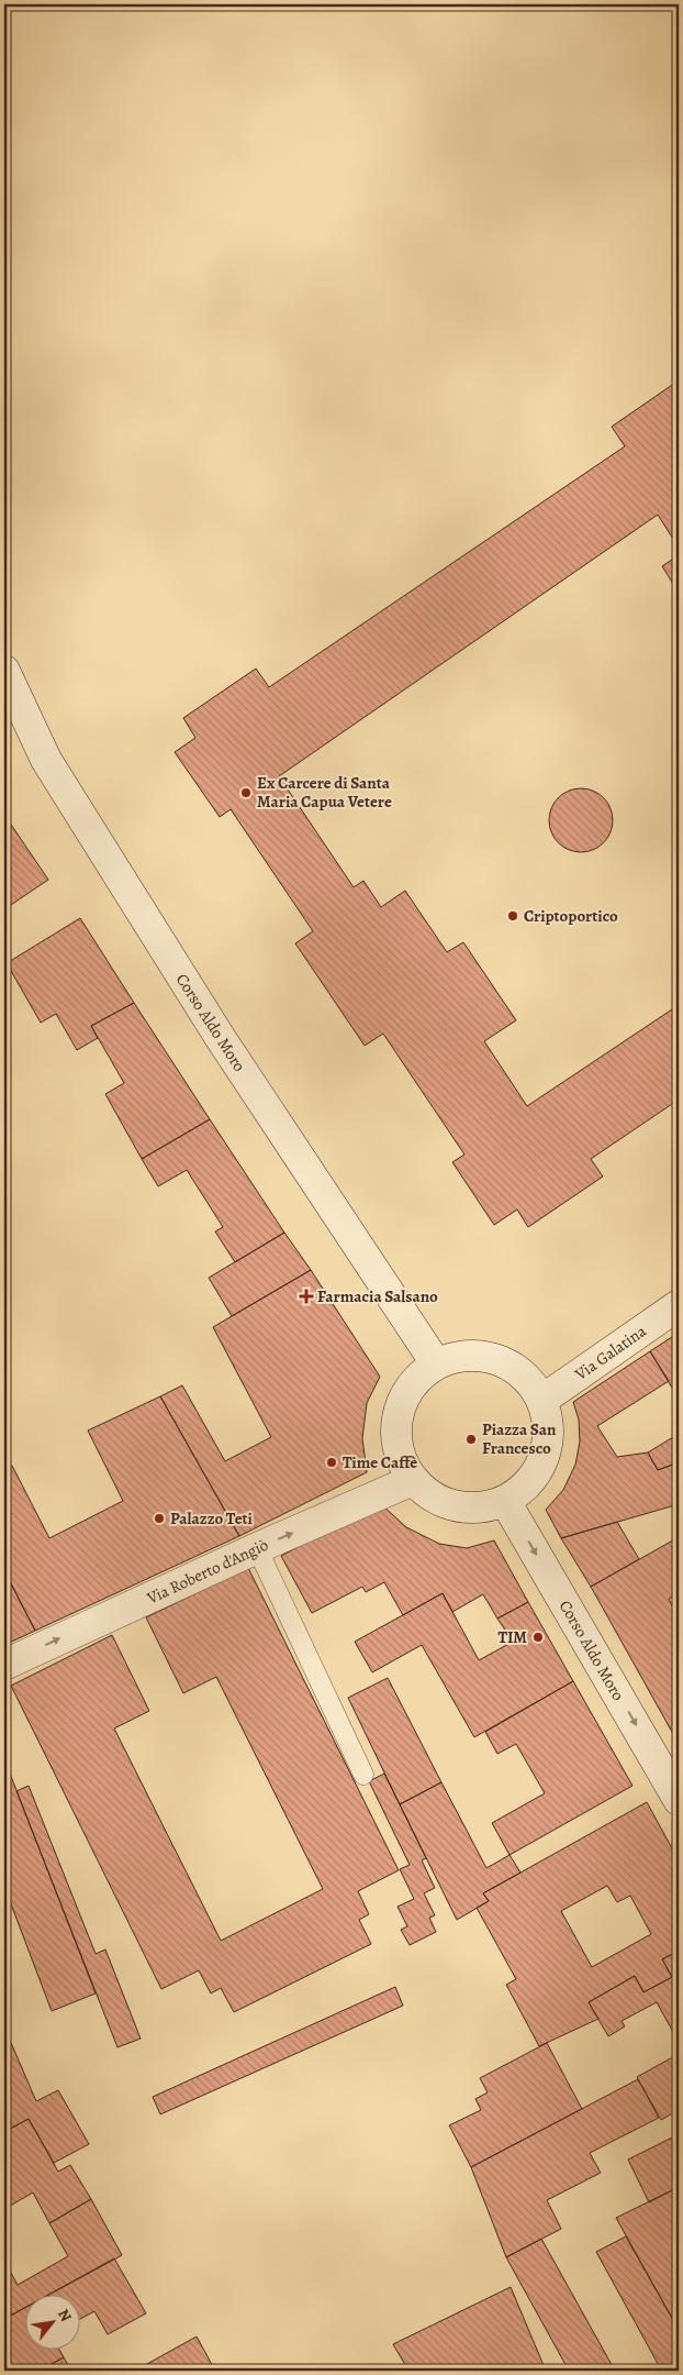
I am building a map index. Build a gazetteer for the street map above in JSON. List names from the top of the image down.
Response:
{
  "streets": {
    "main road": ["Corso Aldo Moro", "Via Galatina", "Via Roberto d'Angiò"]
  },
  "crossings": [
    ["Corso Aldo Moro", "Via Galatina"],
    ["Corso Aldo Moro", "Via Roberto d'Angiò"],
    ["Via Galatina", "Via Roberto d'Angiò"]
  ],
  "one_way": ["Via Roberto d'Angiò"],
  "places": {
    "other": [
      "Ex Carcere di Santa Maria Capua Vetere",
      "Criptoportico",
      "Piazza San Francesco",
      "Time Caffè",
      "Palazzo Teti",
      "TIM"
    ],
    "health": ["Farmacia Salsano"]
  },
  "north": "top right"
}
